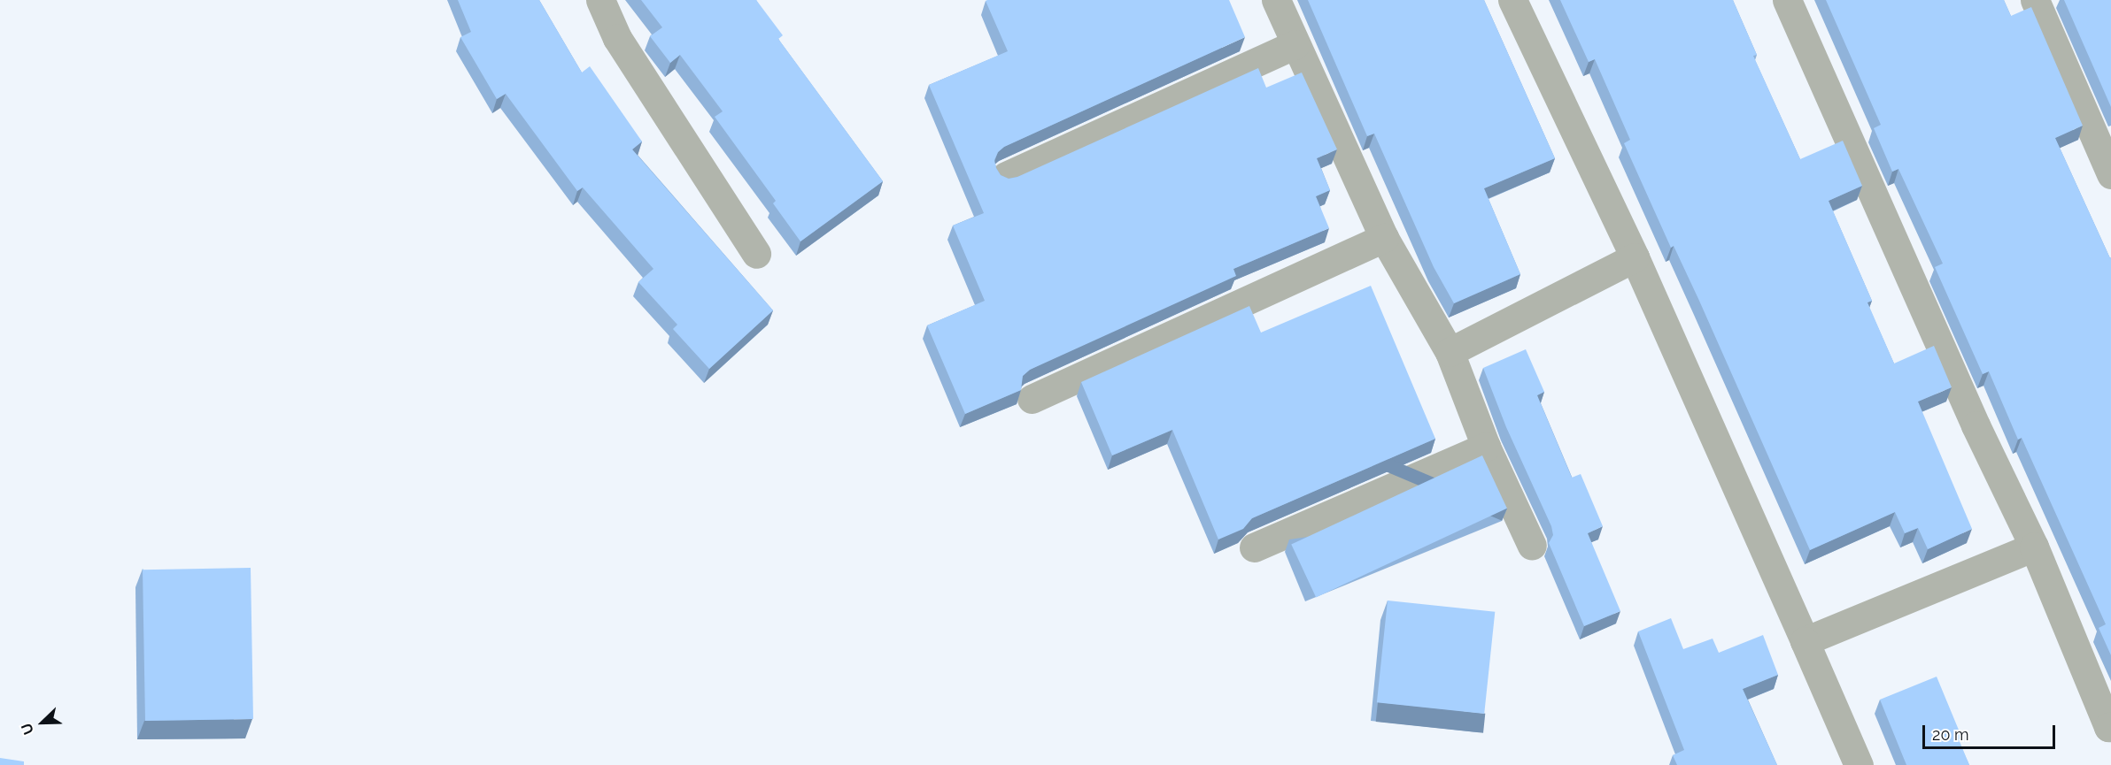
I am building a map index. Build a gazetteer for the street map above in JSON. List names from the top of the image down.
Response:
{
  "scale_bar": "20 m",
  "north": "bottom left"
}
